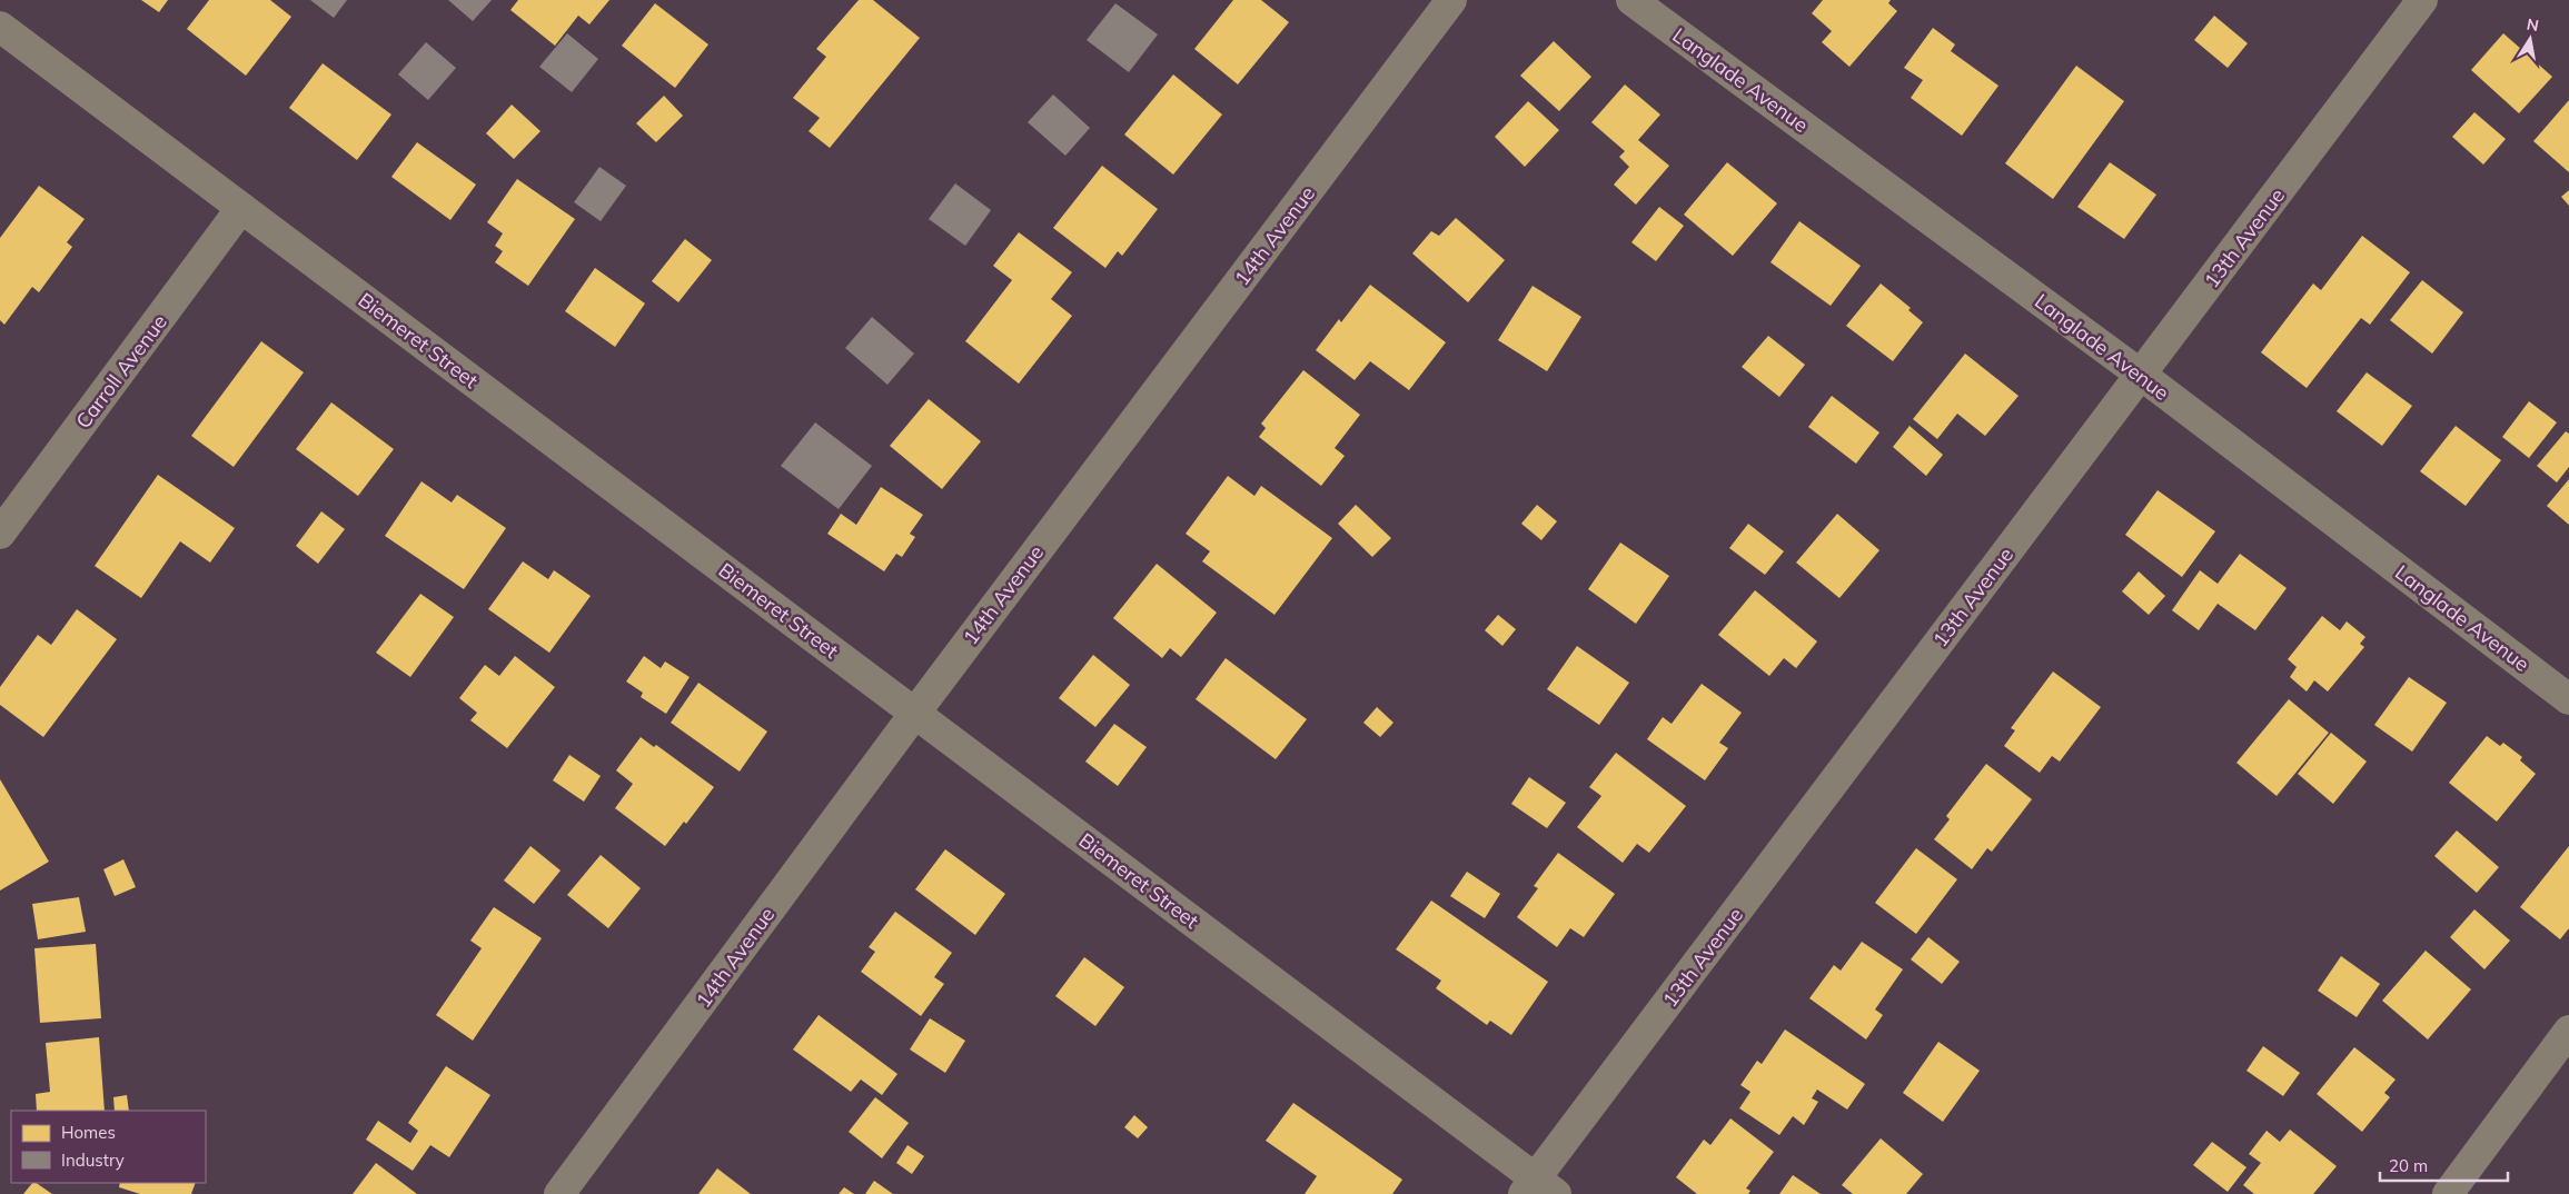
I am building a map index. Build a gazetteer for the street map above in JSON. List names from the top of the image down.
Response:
{
  "streets": {
    "street": [
      "Langlade Avenue",
      "14th Avenue",
      "13th Avenue",
      "Biemeret Street",
      "Carroll Avenue"
    ]
  },
  "crossings": [
    ["Langlade Avenue", "13th Avenue"],
    ["14th Avenue", "Biemeret Street"],
    ["13th Avenue", "Biemeret Street"],
    ["Biemeret Street", "Carroll Avenue"]
  ],
  "legend": ["Homes", "Industry"],
  "scale_bar": "20 m",
  "north": "top"
}
